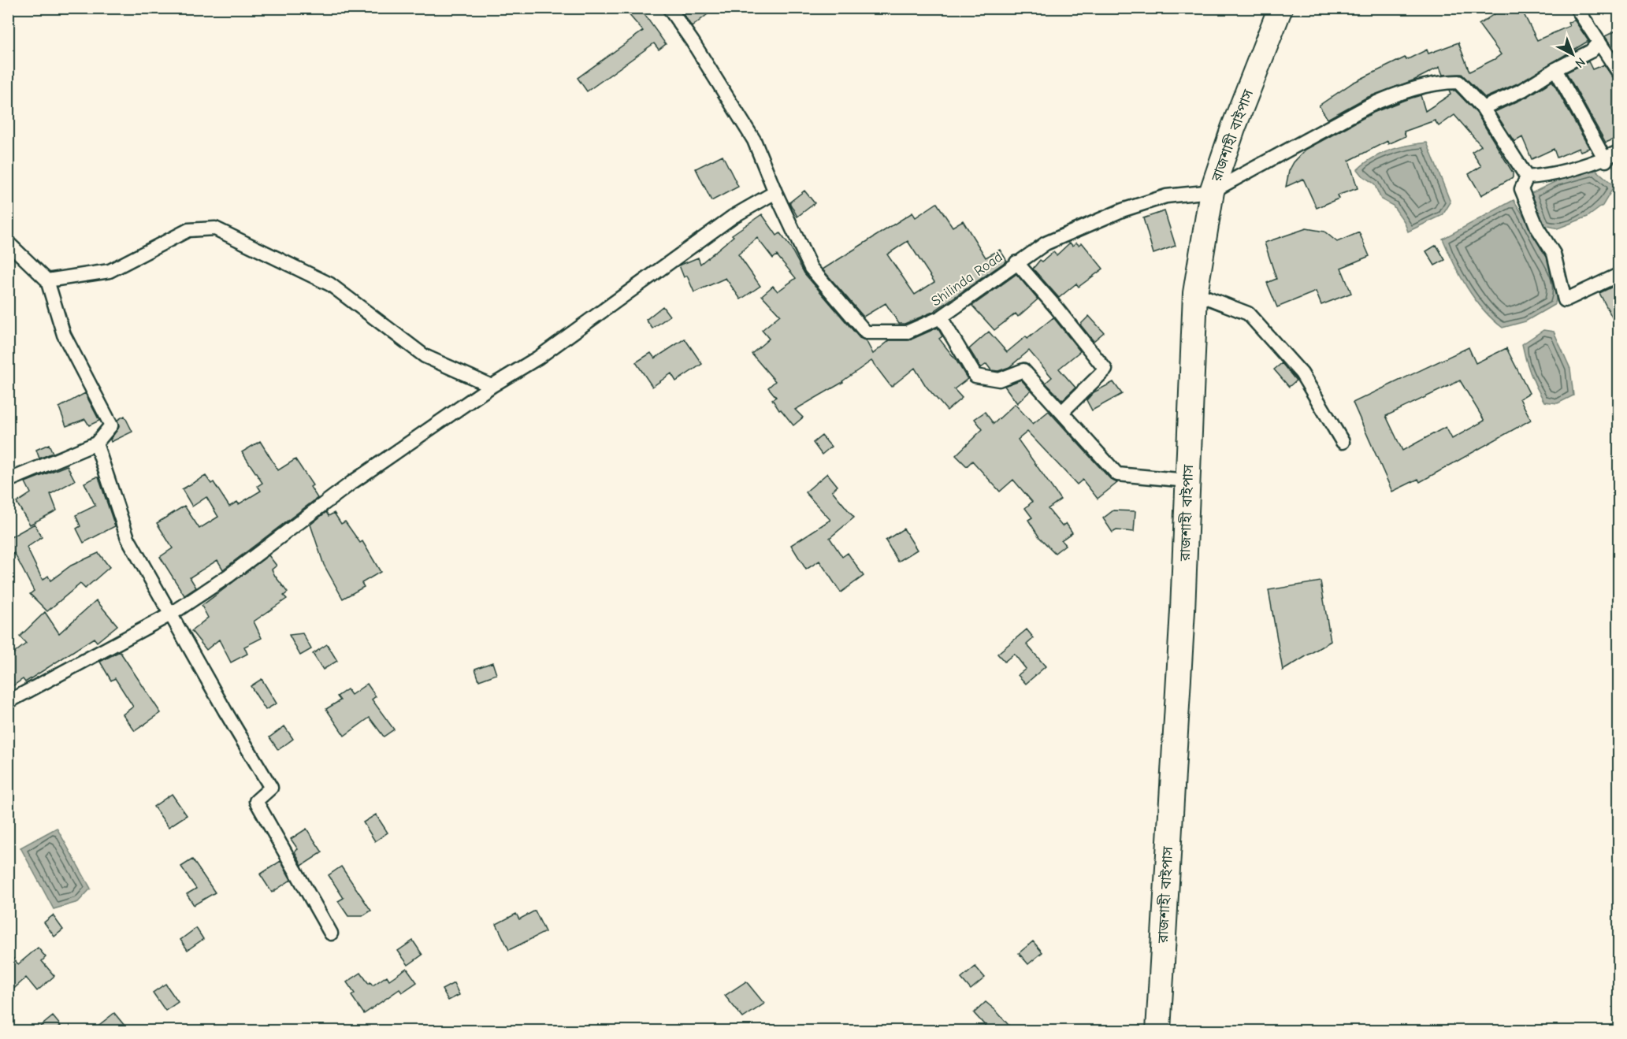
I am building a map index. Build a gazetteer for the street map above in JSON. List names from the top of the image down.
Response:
{
  "streets": {
    "highway": ["রাজশাহী বাইপাস"],
    "street": ["Shilinda Road"]
  },
  "crossings": [
    ["রাজশাহী বাইপাস", "Shilinda Road"]
  ],
  "north": "bottom right"
}
